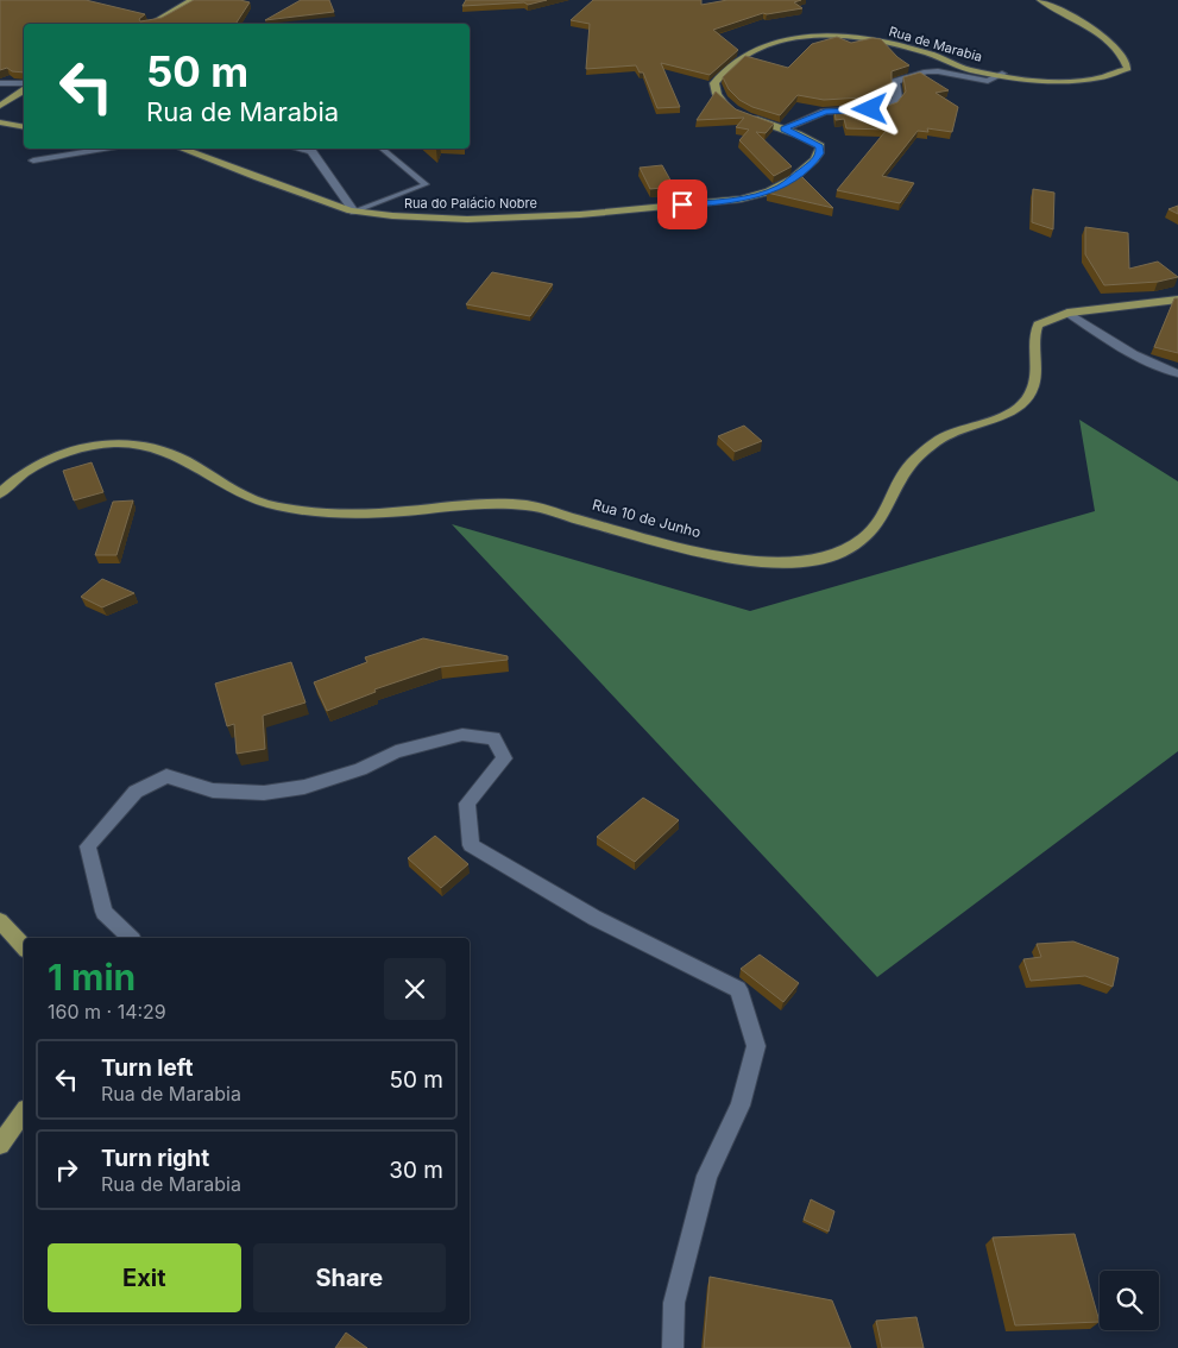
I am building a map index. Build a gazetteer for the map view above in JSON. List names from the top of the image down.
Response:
{
  "streets": {
    "main road": ["Rua de Marabia", "Rua do Palácio Nobre", "Rua 10 de Junho"]
  },
  "crossings": [
    ["Rua de Marabia", "Rua do Palácio Nobre"]
  ],
  "page": {
    "turn": ["50 m", "Rua de Marabia"],
    "heading": ["1 min", "160 m · 14:29"],
    "list": [
      {
        "name": "Turn left",
        "note": "Rua de Marabia",
        "value": "50 m"
      },
      {
        "name": "Turn right",
        "note": "Rua de Marabia",
        "value": "30 m"
      }
    ],
    "buttons": ["Exit", "Share"]
  }
}
